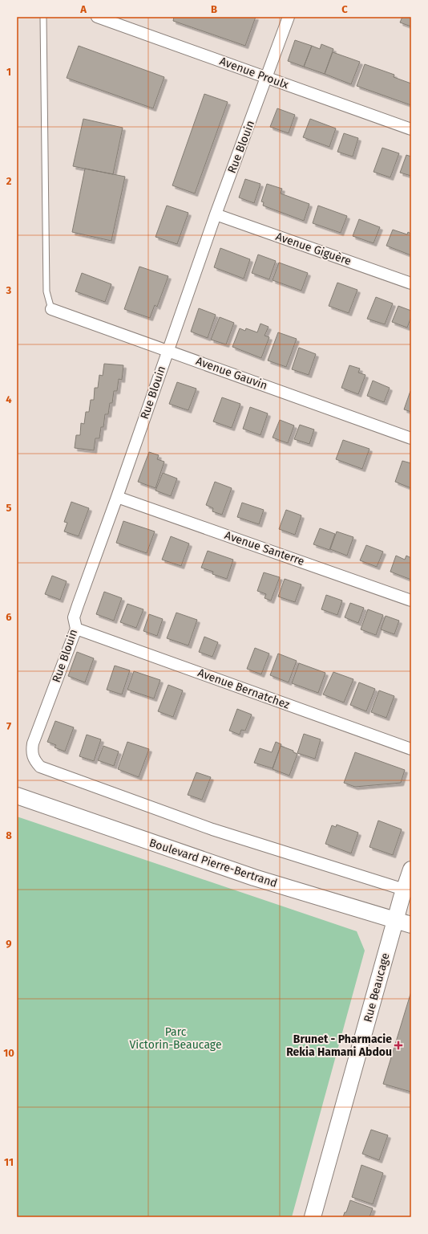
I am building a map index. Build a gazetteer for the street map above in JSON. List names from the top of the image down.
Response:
{
  "streets": {
    "main road": ["Boulevard Pierre-Bertrand", "Rue Beaucage"],
    "street": [
      "Avenue Proulx",
      "Rue Blouin",
      "Avenue Giguère",
      "Avenue Gauvin",
      "Avenue Santerre",
      "Avenue Bernatchez"
    ]
  },
  "crossings": [
    ["Avenue Proulx", "Rue Blouin"],
    ["Rue Blouin", "Avenue Giguère"],
    ["Rue Blouin", "Avenue Gauvin"],
    ["Rue Blouin", "Avenue Santerre"],
    ["Rue Blouin", "Avenue Bernatchez"],
    ["Rue Blouin", "Rue Beaucage"],
    ["Boulevard Pierre-Bertrand", "Rue Beaucage"]
  ],
  "parks": ["Parc Victorin-Beaucage"],
  "places": {
    "health": ["Brunet - Pharmacie Rekia Hamani Abdou"]
  },
  "grid": {
    "columns": ["A", "B", "C"],
    "rows": [
      "1",
      "2",
      "3",
      "4",
      "5",
      "6",
      "7",
      "8",
      "9",
      "10",
      "11"
    ]
  }
}
